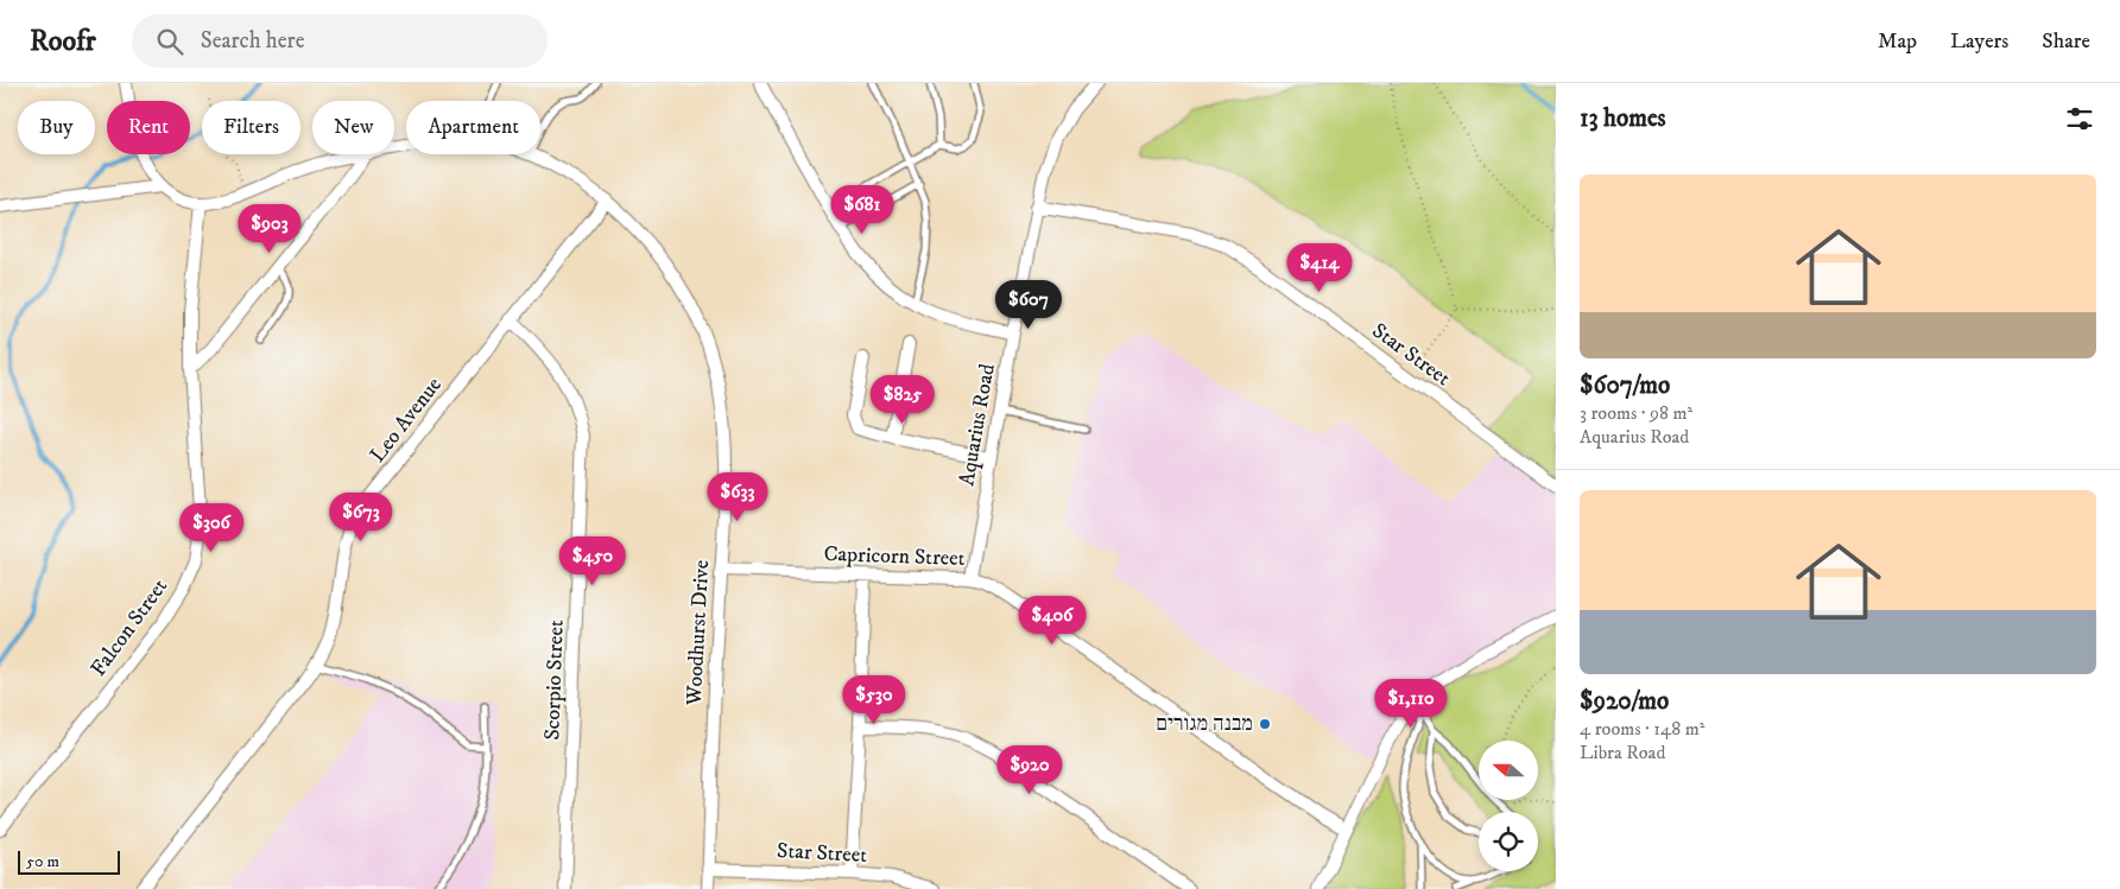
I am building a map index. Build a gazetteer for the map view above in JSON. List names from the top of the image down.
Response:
{
  "streets": {
    "street": [
      "Star Street",
      "Leo Avenue",
      "Aquarius Road",
      "Capricorn Street",
      "Falcon Street",
      "Woodhurst Drive",
      "Scorpio Street"
    ]
  },
  "crossings": [
    ["Star Street", "Aquarius Road"],
    ["Star Street", "Woodhurst Drive"],
    ["Leo Avenue", "Woodhurst Drive"],
    ["Leo Avenue", "Scorpio Street"],
    ["Aquarius Road", "Capricorn Street"],
    ["Capricorn Street", "Woodhurst Drive"],
    ["Falcon Street", "Woodhurst Drive"]
  ],
  "places": ["מבנה מגורים"],
  "scale_bar": "50 m",
  "north": "left",
  "page": {
    "header": "Roofr",
    "search": "Search here",
    "nav": ["Map", "Layers", "Share"],
    "heading": "13 homes",
    "chip": [
      "Buy",
      "Rent",
      "Filters",
      "New",
      "Apartment"
    ],
    "list": [
      {
        "name": "$607/mo",
        "note": "3 rooms · 98 m² · Aquarius Road"
      },
      {
        "name": "$920/mo",
        "note": "4 rooms · 148 m² · Libra Road"
      }
    ],
    "price": [
      "$681",
      "$903",
      "$414",
      "$607",
      "$825",
      "$633",
      "$673",
      "$306",
      "$450",
      "$406",
      "$530",
      "$1,110",
      "$920"
    ],
    "scale": "50 m"
  }
}
